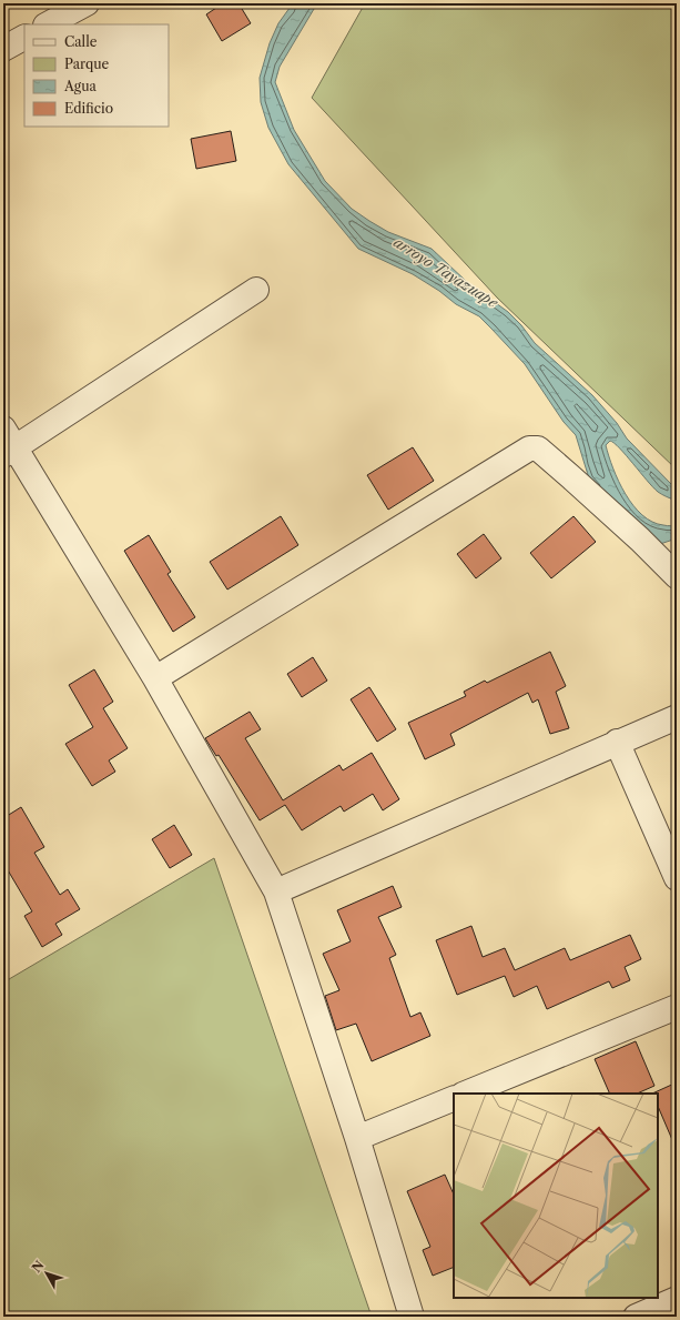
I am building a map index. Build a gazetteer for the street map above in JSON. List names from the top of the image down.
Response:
{
  "water": ["arroyo Tayazuape"],
  "legend": [
    "Calle",
    "Parque",
    "Agua",
    "Edificio"
  ],
  "north": "top left"
}
